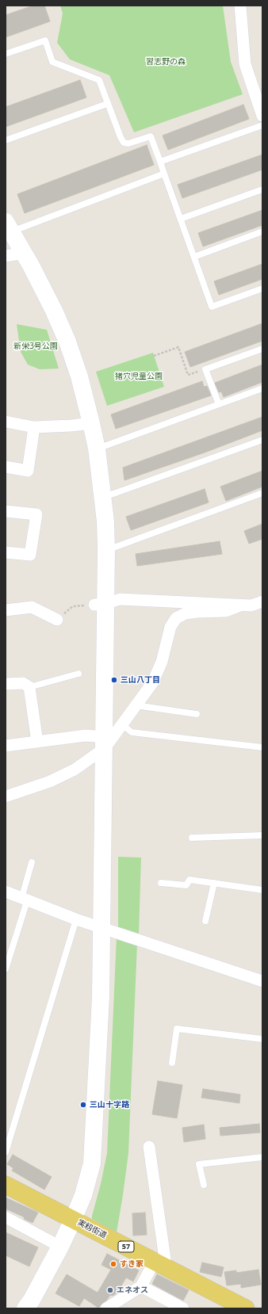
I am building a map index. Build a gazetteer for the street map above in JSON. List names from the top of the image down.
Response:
{
  "streets": {
    "main road": ["実籾街道", "57"]
  },
  "parks": ["習志野の森", "新栄3号公園", "猪穴児童公園"],
  "places": [
    "三山八丁目",
    "三山十字路",
    "すき家",
    "エネオス"
  ]
}
